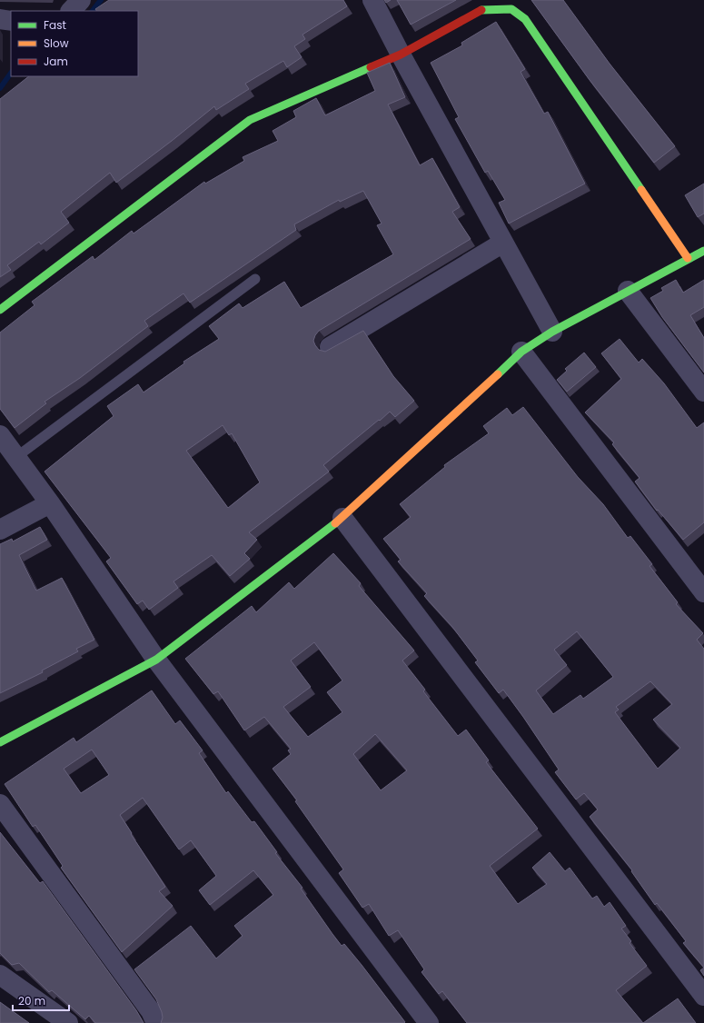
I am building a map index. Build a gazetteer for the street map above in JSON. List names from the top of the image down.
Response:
{
  "legend": ["Fast", "Slow", "Jam"],
  "scale_bar": "20 m"
}
